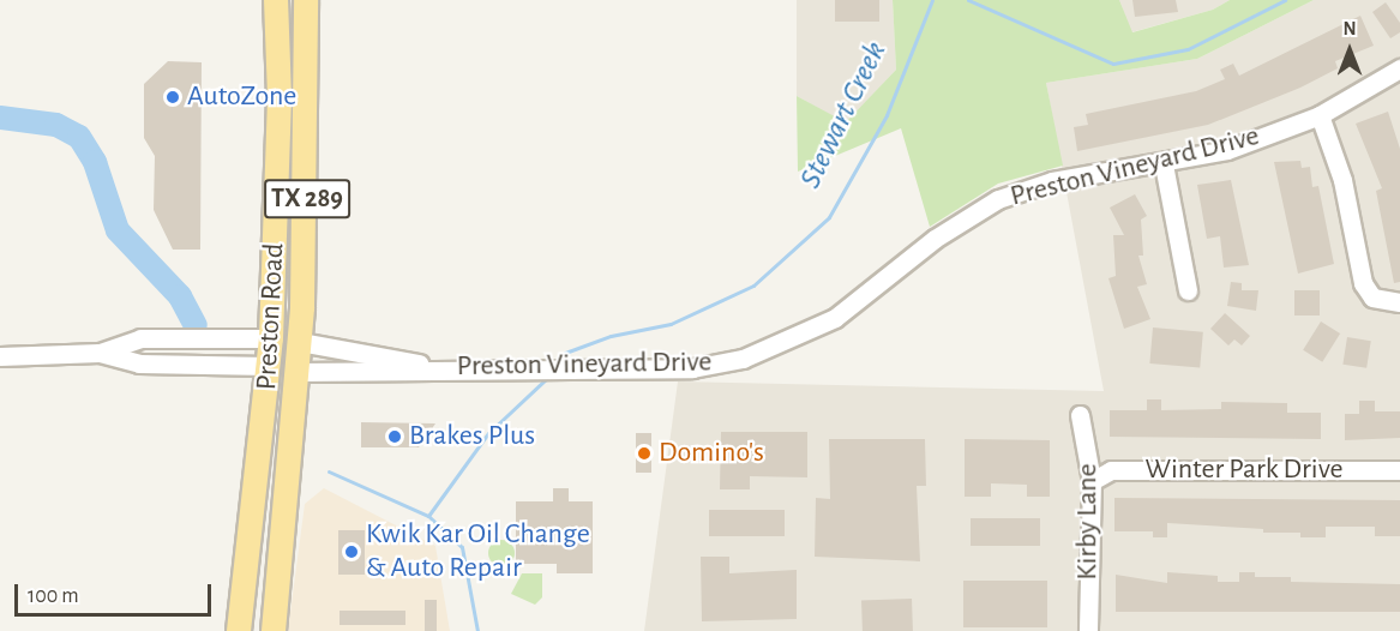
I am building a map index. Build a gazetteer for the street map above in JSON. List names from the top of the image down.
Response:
{
  "streets": {
    "main road": ["TX 289", "Preston Road"],
    "street": ["Preston Vineyard Drive", "Winter Park Drive", "Kirby Lane"]
  },
  "crossings": [
    ["Preston Vineyard Drive", "Preston Road"],
    ["Winter Park Drive", "Kirby Lane"]
  ],
  "water": ["Stewart Creek"],
  "places": [
    "AutoZone",
    "Brakes Plus",
    "Domino's",
    "Kwik Kar Oil Change & Auto Repair"
  ],
  "scale_bar": "100 m",
  "north": "top"
}
